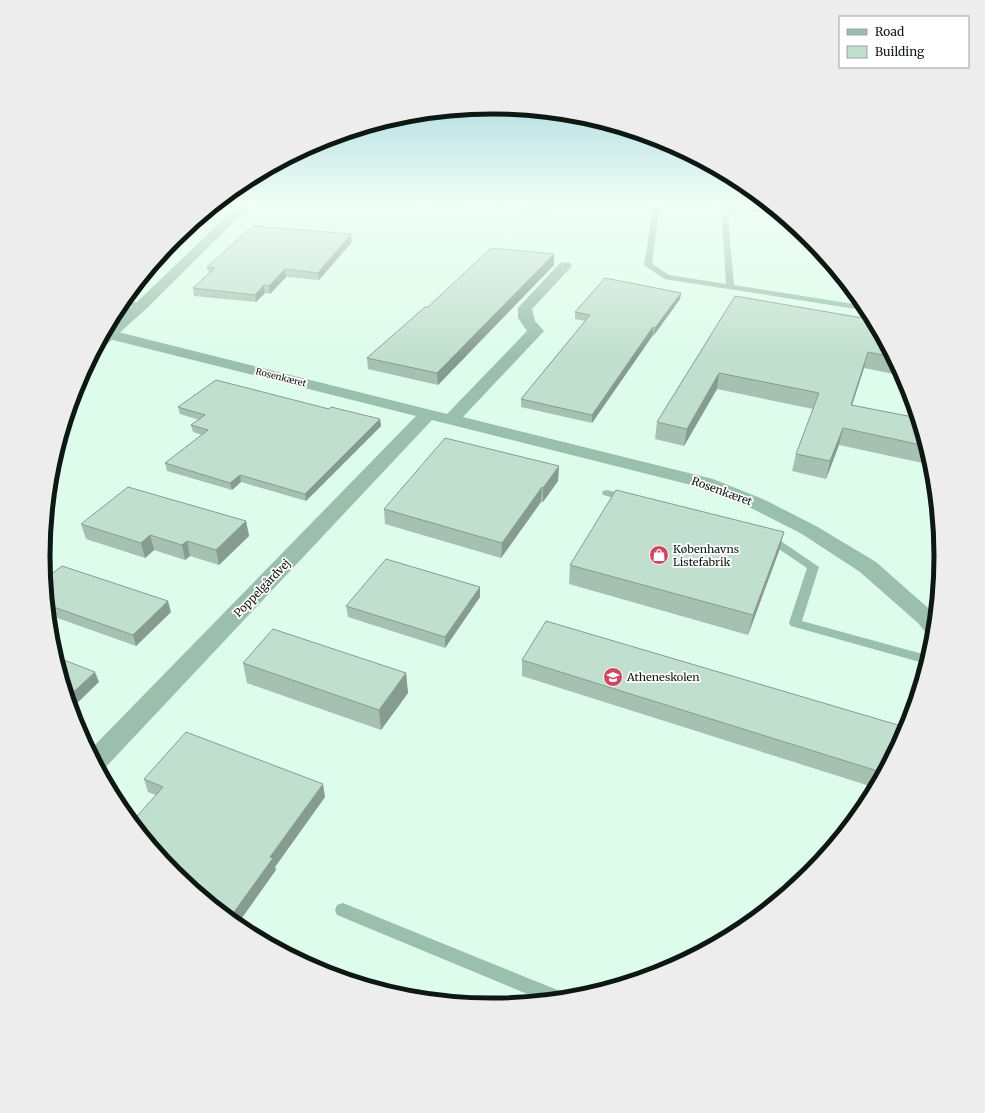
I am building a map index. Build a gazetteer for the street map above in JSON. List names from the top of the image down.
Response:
{
  "streets": {
    "street": ["Rosenkæret", "Poppelgårdvej"]
  },
  "crossings": [
    ["Rosenkæret", "Poppelgårdvej"]
  ],
  "places": {
    "shop": ["Københavns Listefabrik"],
    "school or university": ["Atheneskolen"]
  },
  "legend": ["Road", "Building"]
}
